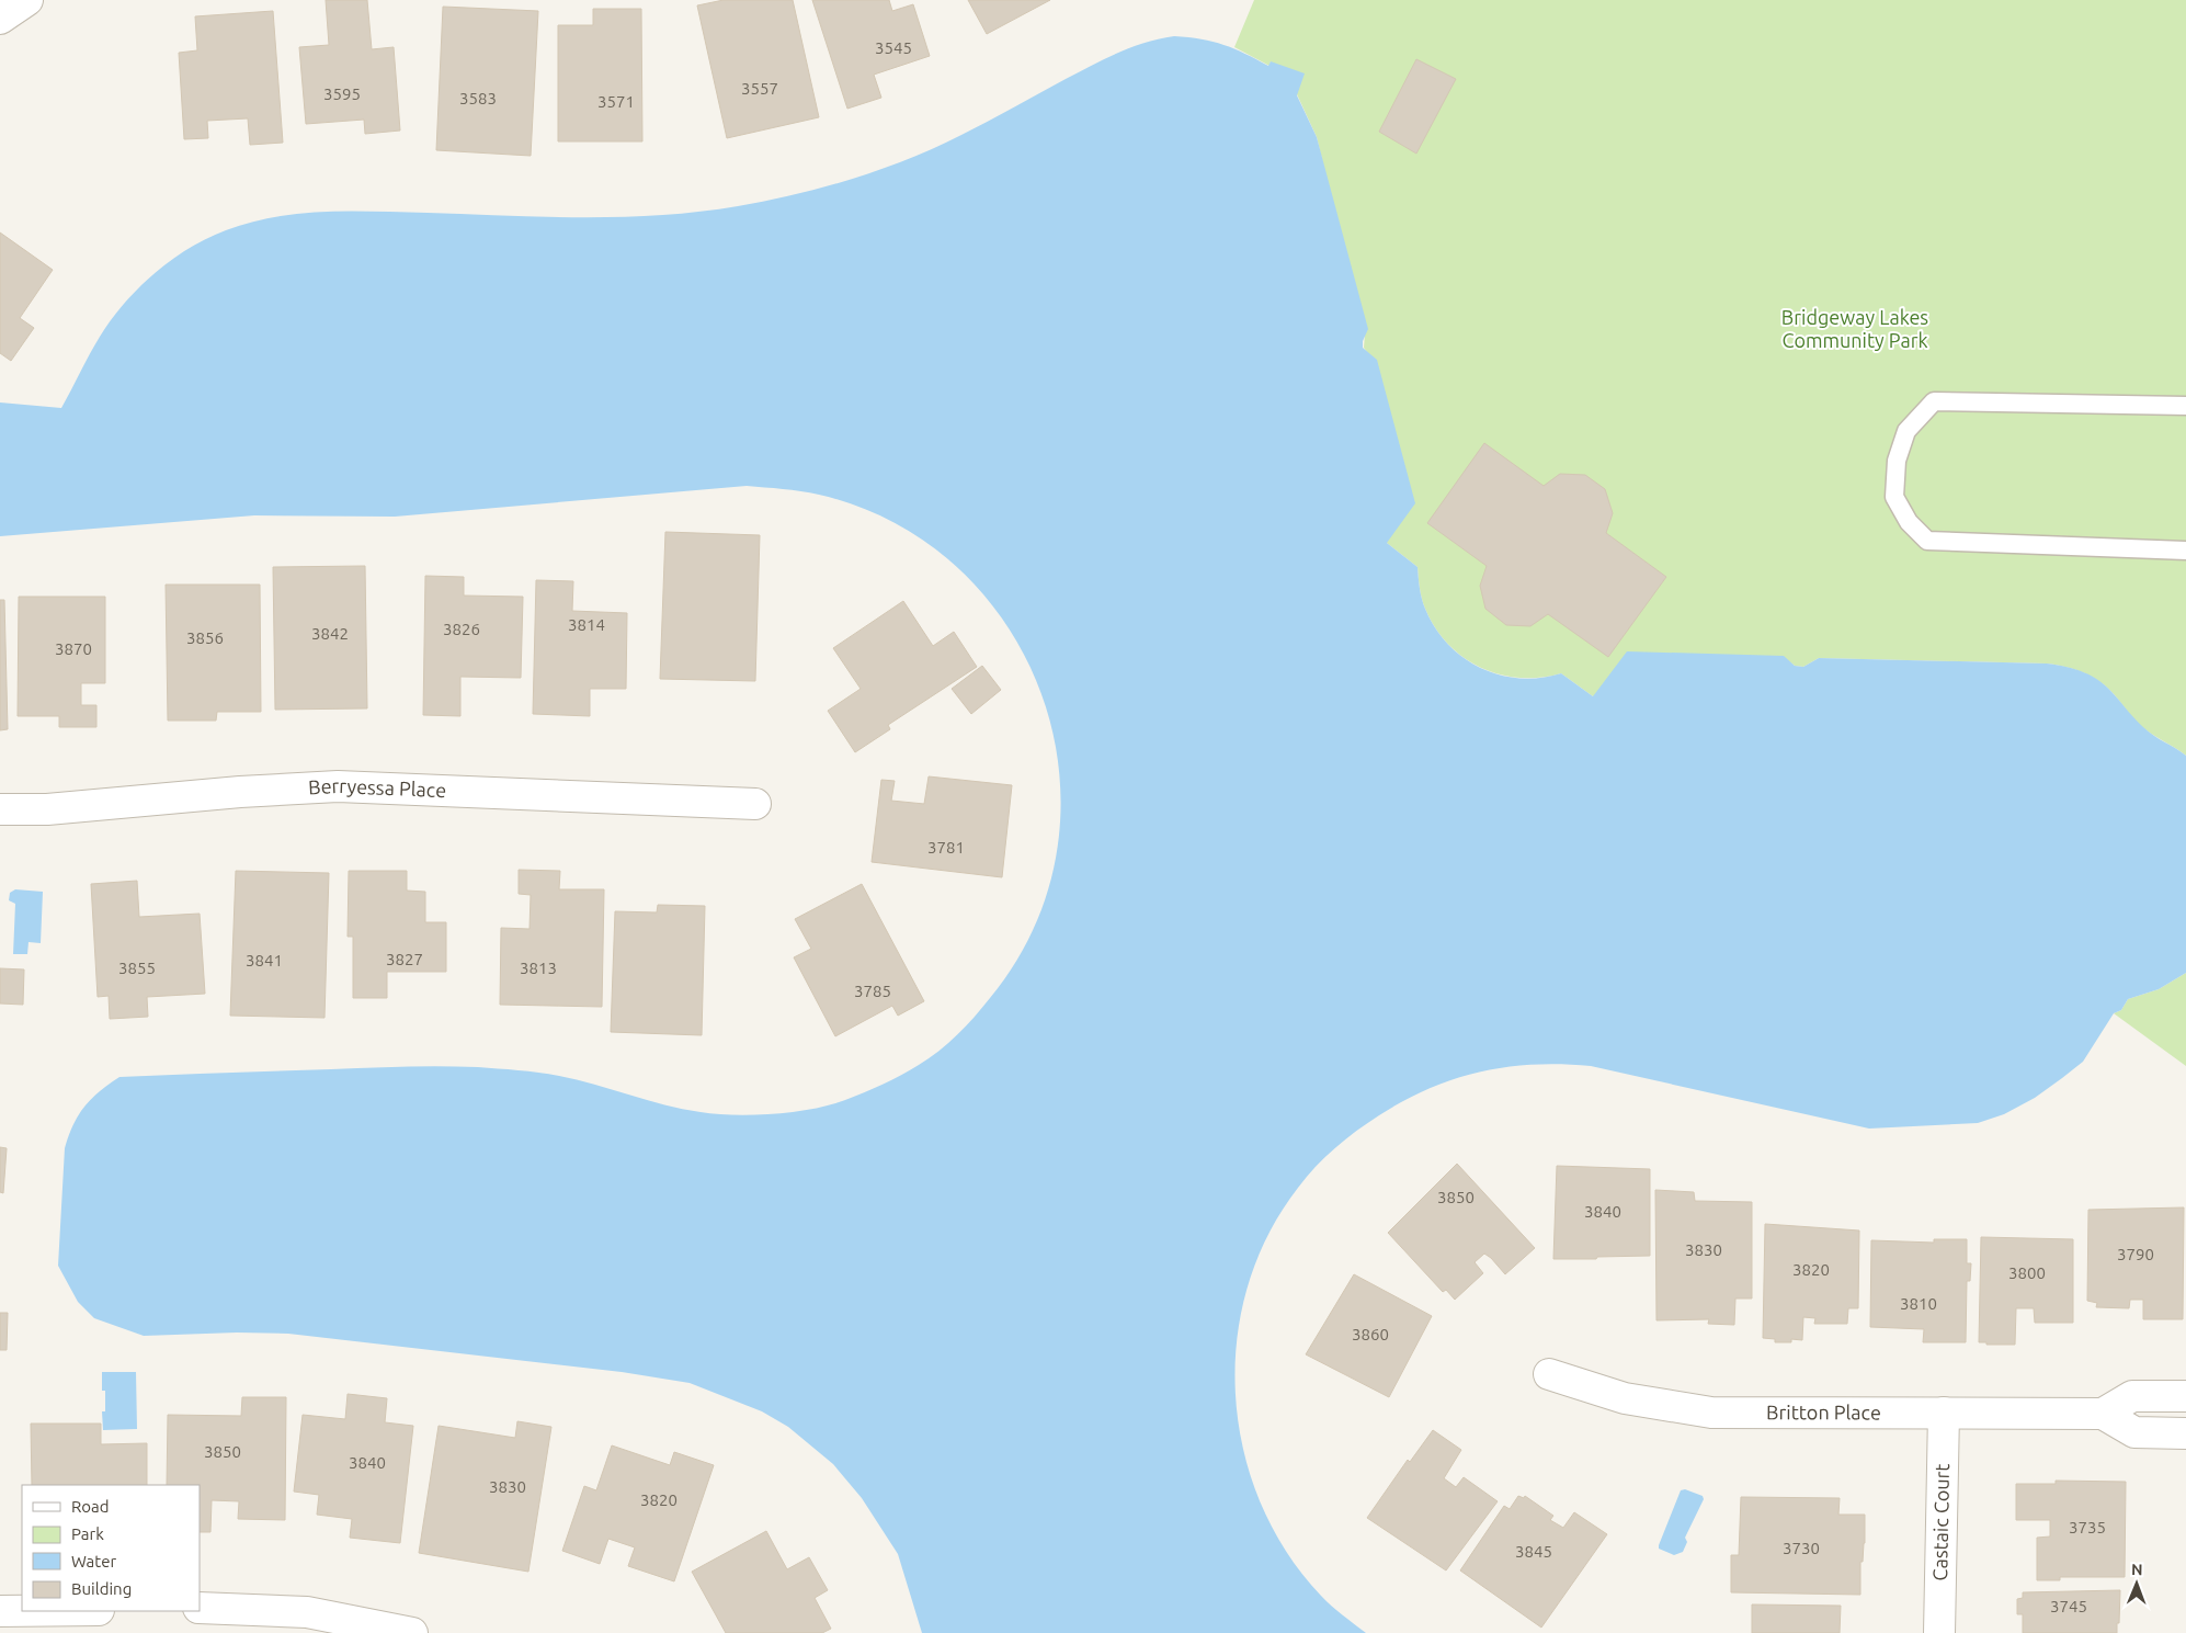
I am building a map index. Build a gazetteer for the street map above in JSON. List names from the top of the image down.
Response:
{
  "streets": {
    "street": ["Berryessa Place", "Britton Place", "Castaic Court"]
  },
  "crossings": [
    ["Britton Place", "Castaic Court"]
  ],
  "parks": ["Bridgeway Lakes Community Park"],
  "house_numbers": [
    "3545",
    "3557",
    "3595",
    "3583",
    "3571",
    "3814",
    "3826",
    "3842",
    "3856",
    "3870",
    "3781",
    "3827",
    "3841",
    "3855",
    "3813",
    "3785",
    "3850",
    "3840",
    "3830",
    "3790",
    "3820",
    "3800",
    "3810",
    "3860",
    "3850",
    "3840",
    "3830",
    "3820",
    "3735",
    "3730",
    "3845",
    "3745"
  ],
  "legend": [
    "Road",
    "Park",
    "Water",
    "Building"
  ],
  "north": "top"
}
